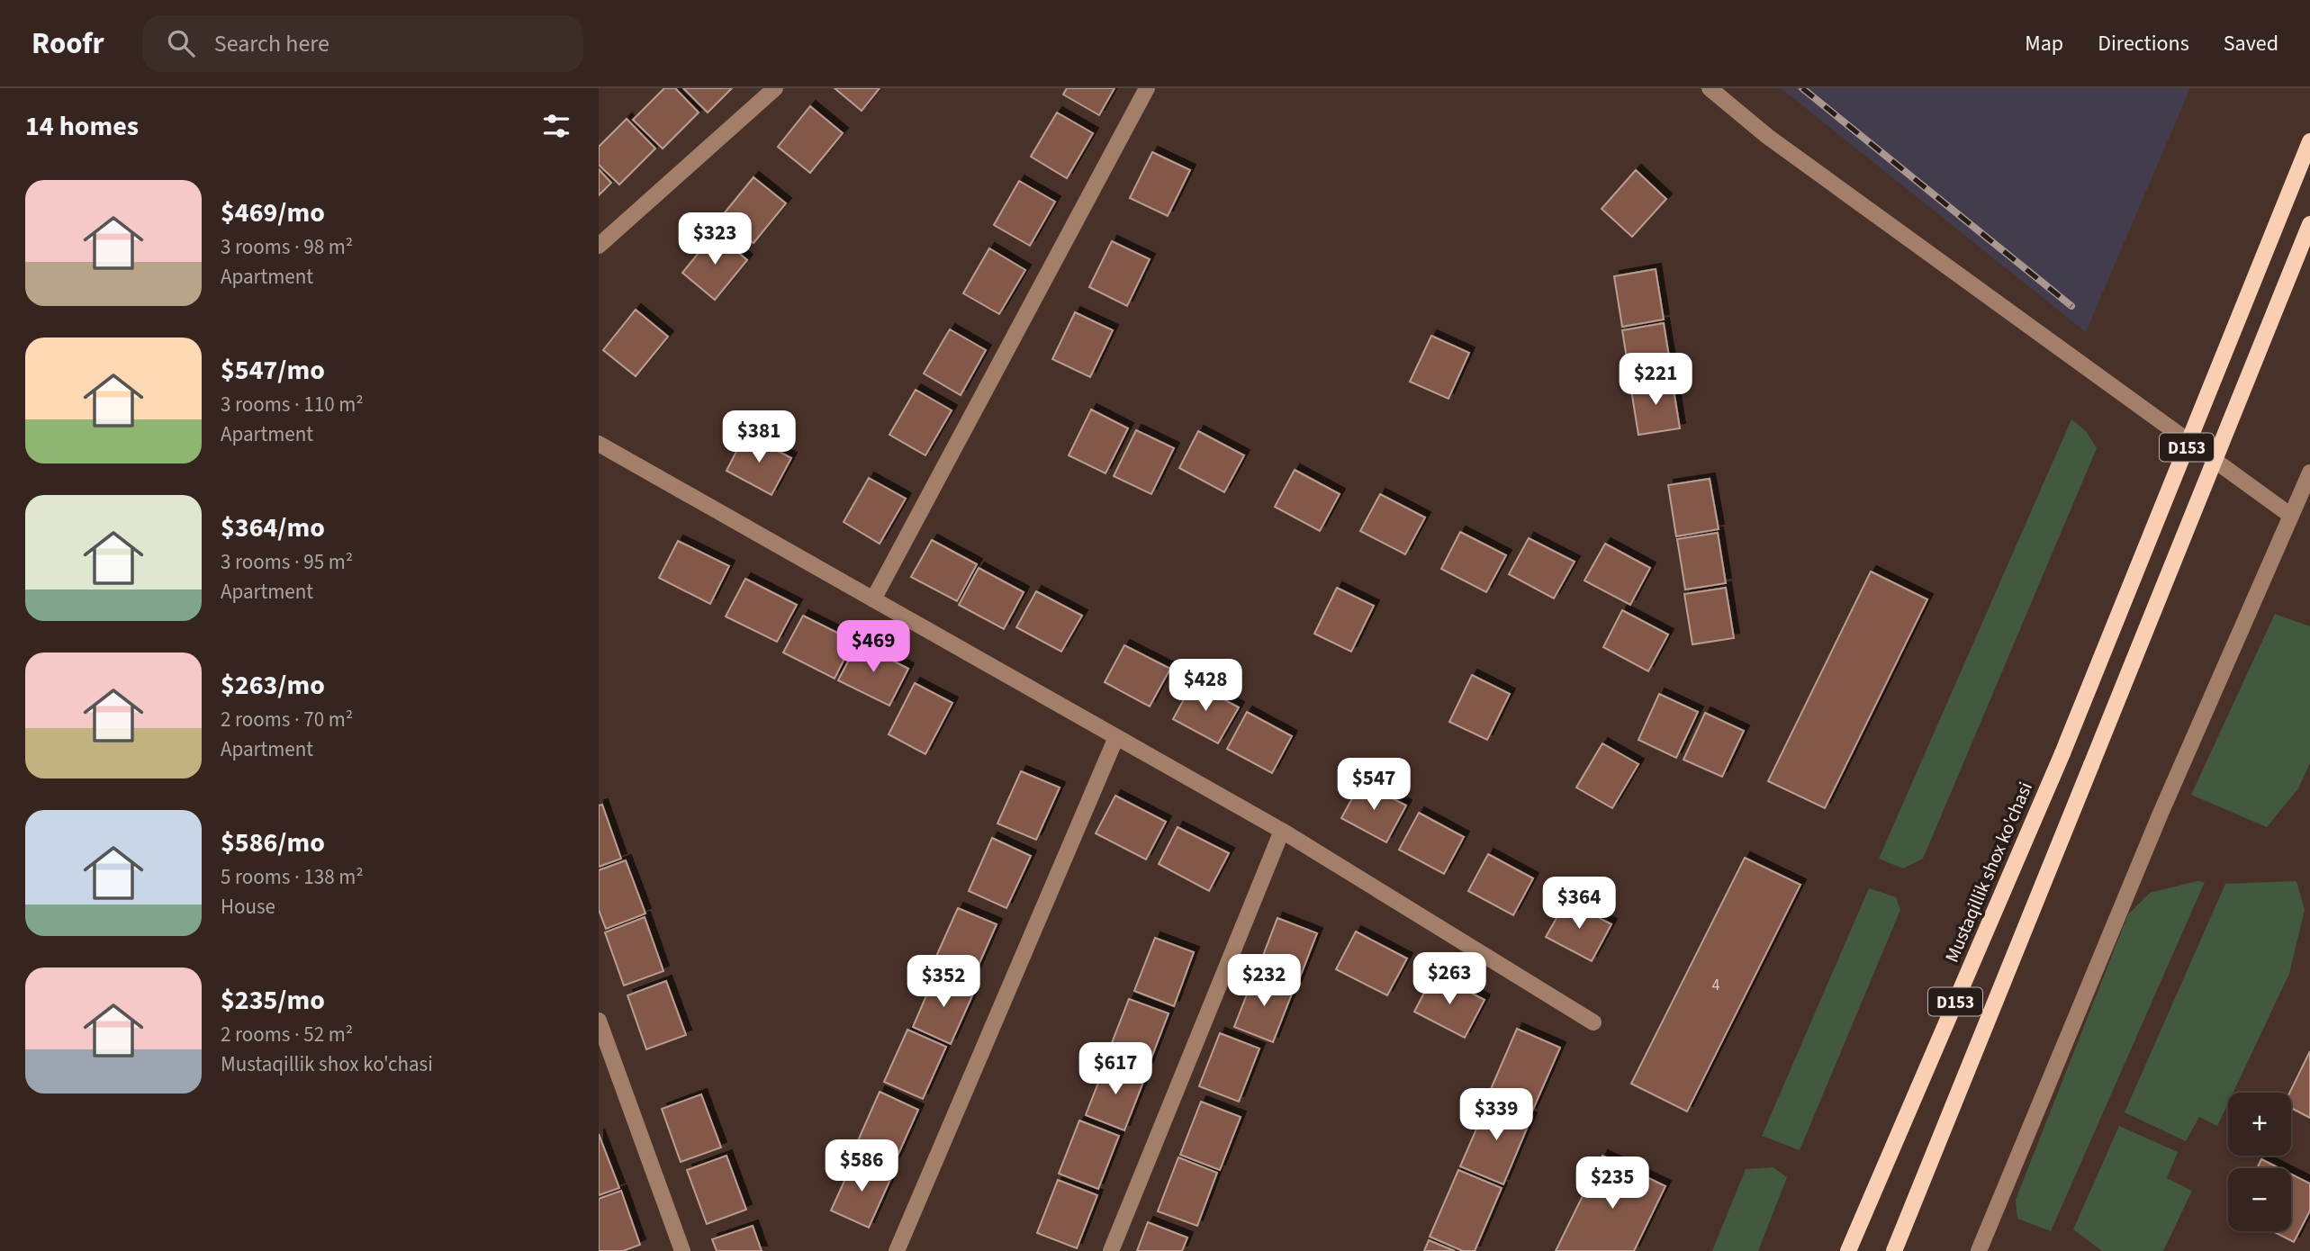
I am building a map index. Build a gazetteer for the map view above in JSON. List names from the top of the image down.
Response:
{
  "streets": {
    "main road": ["D153", "Mustaqillik shox ko'chasi"]
  },
  "house_numbers": ["4"],
  "page": {
    "header": "Roofr",
    "search": "Search here",
    "nav": ["Map", "Directions", "Saved"],
    "heading": "14 homes",
    "list": [
      {
        "name": "$469/mo",
        "note": "3 rooms · 98 m² · Apartment"
      },
      {
        "name": "$547/mo",
        "note": "3 rooms · 110 m² · Apartment"
      },
      {
        "name": "$364/mo",
        "note": "3 rooms · 95 m² · Apartment"
      },
      {
        "name": "$263/mo",
        "note": "2 rooms · 70 m² · Apartment"
      },
      {
        "name": "$586/mo",
        "note": "5 rooms · 138 m² · House"
      },
      {
        "name": "$235/mo",
        "note": "2 rooms · 52 m² · Mustaqillik shox ko'chasi"
      }
    ],
    "price": [
      "$323",
      "$221",
      "$381",
      "$469",
      "$428",
      "$547",
      "$364",
      "$263",
      "$232",
      "$352",
      "$617",
      "$339",
      "$586",
      "$235"
    ],
    "map_buttons": ["+", "−"]
  }
}
